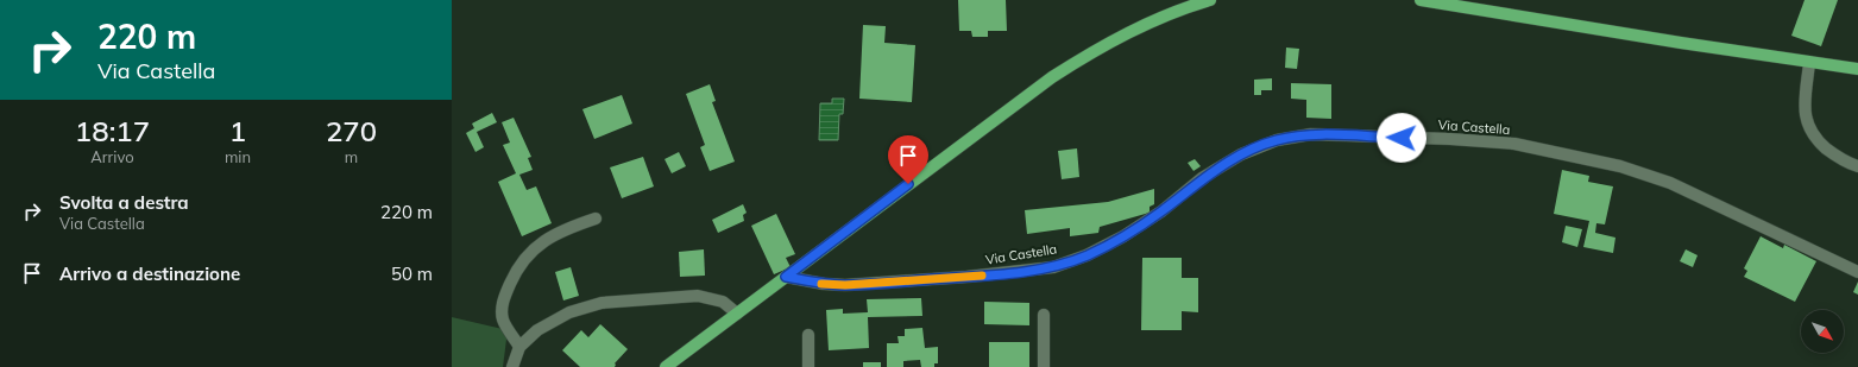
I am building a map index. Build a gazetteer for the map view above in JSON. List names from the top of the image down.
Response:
{
  "streets": {
    "street": ["Via Castella"]
  },
  "north": "bottom right",
  "page": {
    "turn": ["220 m", "Via Castella"],
    "eta": [
      "18:17",
      "Arrivo",
      "1",
      "min",
      "270",
      "m"
    ],
    "list": [
      {
        "name": "Svolta a destra",
        "note": "Via Castella",
        "value": "220 m"
      },
      {
        "name": "Arrivo a destinazione",
        "value": "50 m"
      }
    ]
  }
}
